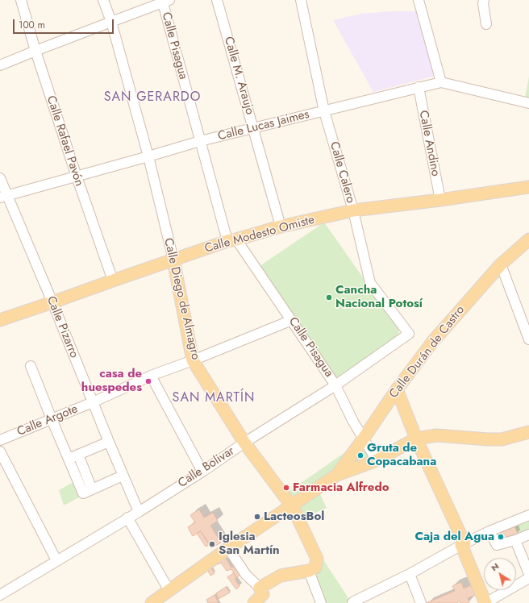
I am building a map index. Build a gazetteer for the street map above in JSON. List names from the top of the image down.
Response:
{
  "streets": {
    "main road": ["Calle Modesto Omiste", "Calle Diego de Almagro", "Calle Durán de Castro"],
    "street": [
      "Calle Pisagua",
      "Calle M. Araujo",
      "Calle Lucas Jaimes",
      "Calle Rafael Pavón",
      "Calle Andino",
      "Calle Calero",
      "Calle Pizarro",
      "Calle Argote",
      "Calle Bolivar"
    ]
  },
  "crossings": [
    ["Calle Pisagua", "Calle Lucas Jaimes"],
    ["Calle Pisagua", "Calle Modesto Omiste"],
    ["Calle Pisagua", "Calle Durán de Castro"],
    ["Calle Pisagua", "Calle Argote"],
    ["Calle Pisagua", "Calle Bolivar"],
    ["Calle M. Araujo", "Calle Lucas Jaimes"],
    ["Calle M. Araujo", "Calle Modesto Omiste"],
    ["Calle Lucas Jaimes", "Calle Rafael Pavón"],
    ["Calle Lucas Jaimes", "Calle Andino"],
    ["Calle Lucas Jaimes", "Calle Calero"],
    ["Calle Lucas Jaimes", "Calle Diego de Almagro"],
    ["Calle Lucas Jaimes", "Calle Pizarro"],
    ["Calle Rafael Pavón", "Calle Modesto Omiste"],
    ["Calle Andino", "Calle Modesto Omiste"],
    ["Calle Calero", "Calle Modesto Omiste"],
    ["Calle Calero", "Calle Bolivar"],
    ["Calle Modesto Omiste", "Calle Diego de Almagro"],
    ["Calle Modesto Omiste", "Calle Pizarro"],
    ["Calle Diego de Almagro", "Calle Argote"],
    ["Calle Diego de Almagro", "Calle Bolivar"],
    ["Calle Pizarro", "Calle Argote"],
    ["Calle Pizarro", "Calle Bolivar"]
  ],
  "districts": ["SAN GERARDO", "SAN MARTÍN"],
  "places": [
    "Cancha Nacional Potosí",
    "casa de huespedes",
    "Gruta de Copacabana",
    "Farmacia Alfredo",
    "LacteosBol",
    "Caja del Agua",
    "Iglesia San Martín"
  ],
  "scale_bar": "100 m",
  "north": "top left"
}
